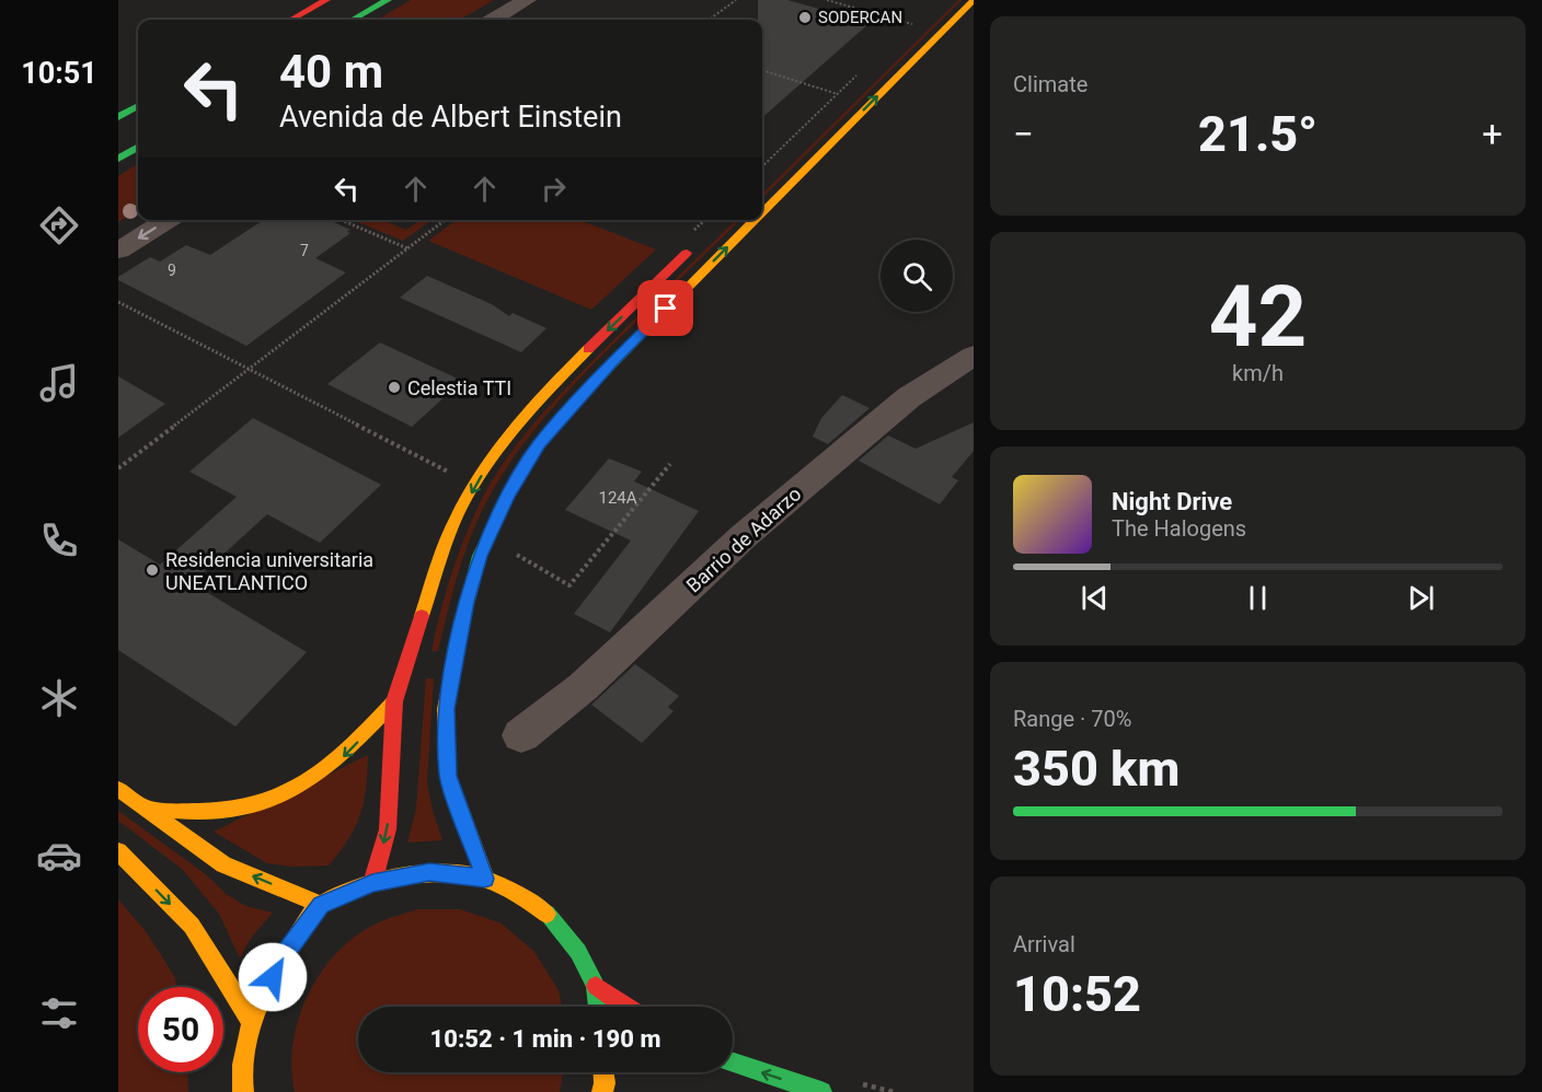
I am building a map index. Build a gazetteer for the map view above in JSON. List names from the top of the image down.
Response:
{
  "streets": {
    "street": ["Barrio de Adarzo"]
  },
  "places": ["SODERCAN", "Celestia TTI", "Residencia universitaria UNEATLANTICO"],
  "house_numbers": ["7", "9", "124A"],
  "page": {
    "tabs": "10:51",
    "tile": [
      "Climate",
      ["42", "km/h"],
      ["Range · 70%", "350 km"],
      ["Arrival", "10:52"]
    ],
    "turn": ["40 m", "Avenida de Albert Einstein"],
    "heat": ["−", "21.5°", "+"],
    "song": ["Night Drive", "The Halogens"],
    "limit": "50",
    "trip": "10:52 · 1 min · 190 m"
  }
}
